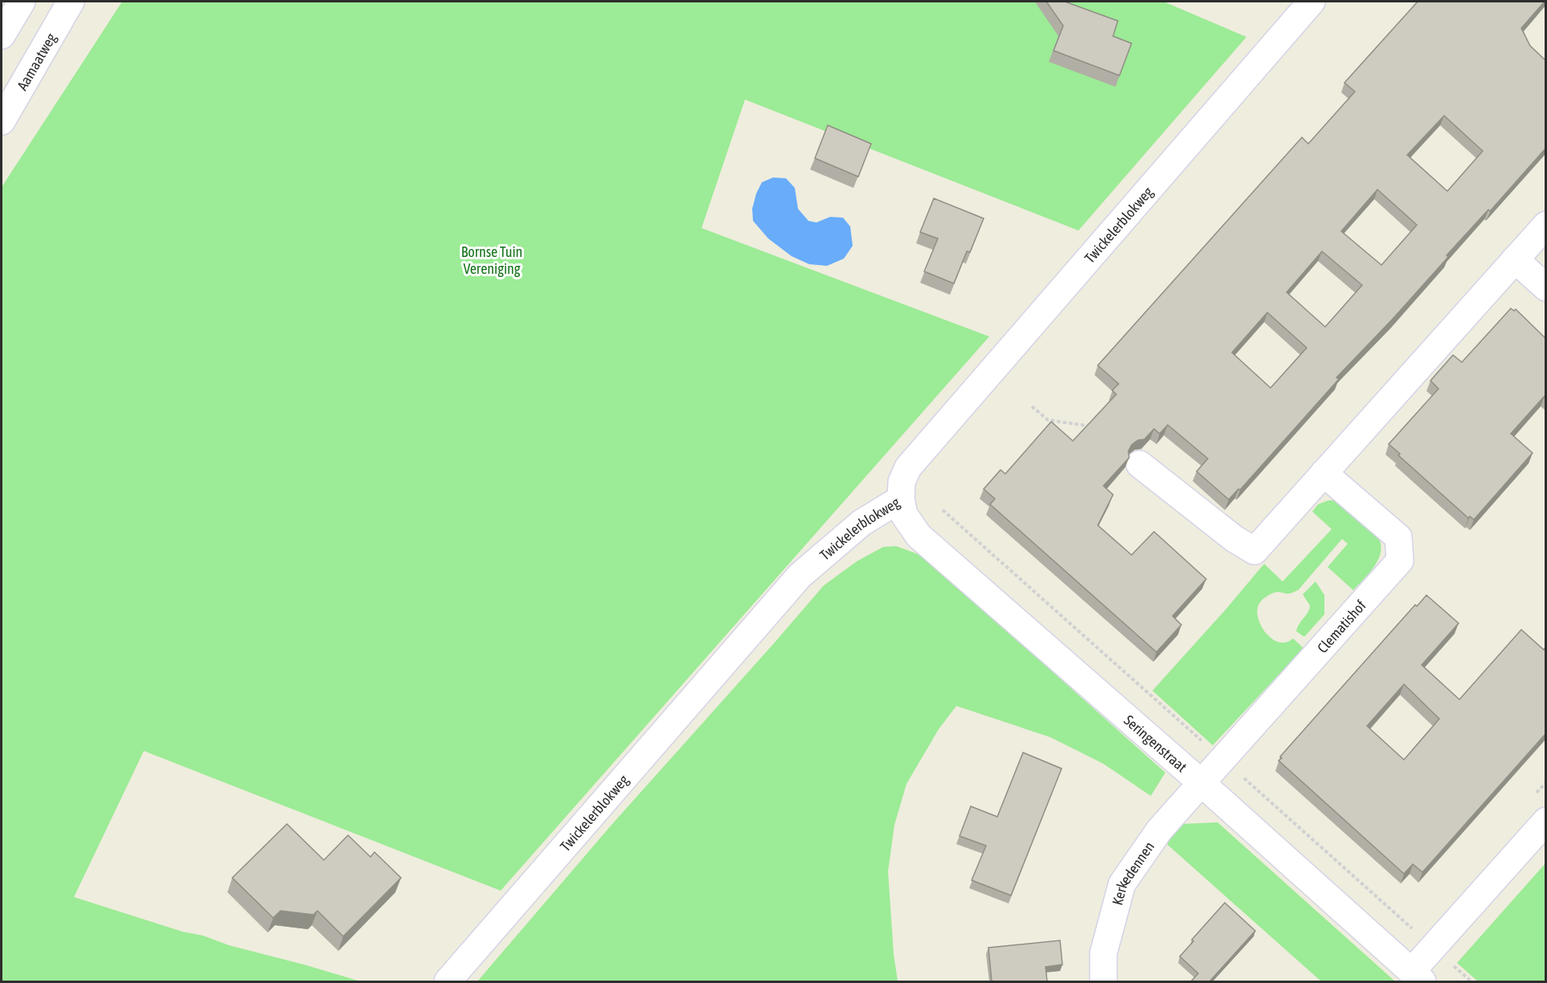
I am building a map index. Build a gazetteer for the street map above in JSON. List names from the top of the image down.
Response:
{
  "streets": {
    "street": [
      "Aamaatweg",
      "Twickelerblokweg",
      "Clematishof",
      "Seringenstraat",
      "Kerkedennen"
    ]
  },
  "crossings": [
    ["Twickelerblokweg", "Seringenstraat"],
    ["Clematishof", "Seringenstraat"],
    ["Clematishof", "Kerkedennen"],
    ["Seringenstraat", "Kerkedennen"]
  ],
  "parks": ["Bornse Tuin Vereniging"]
}
